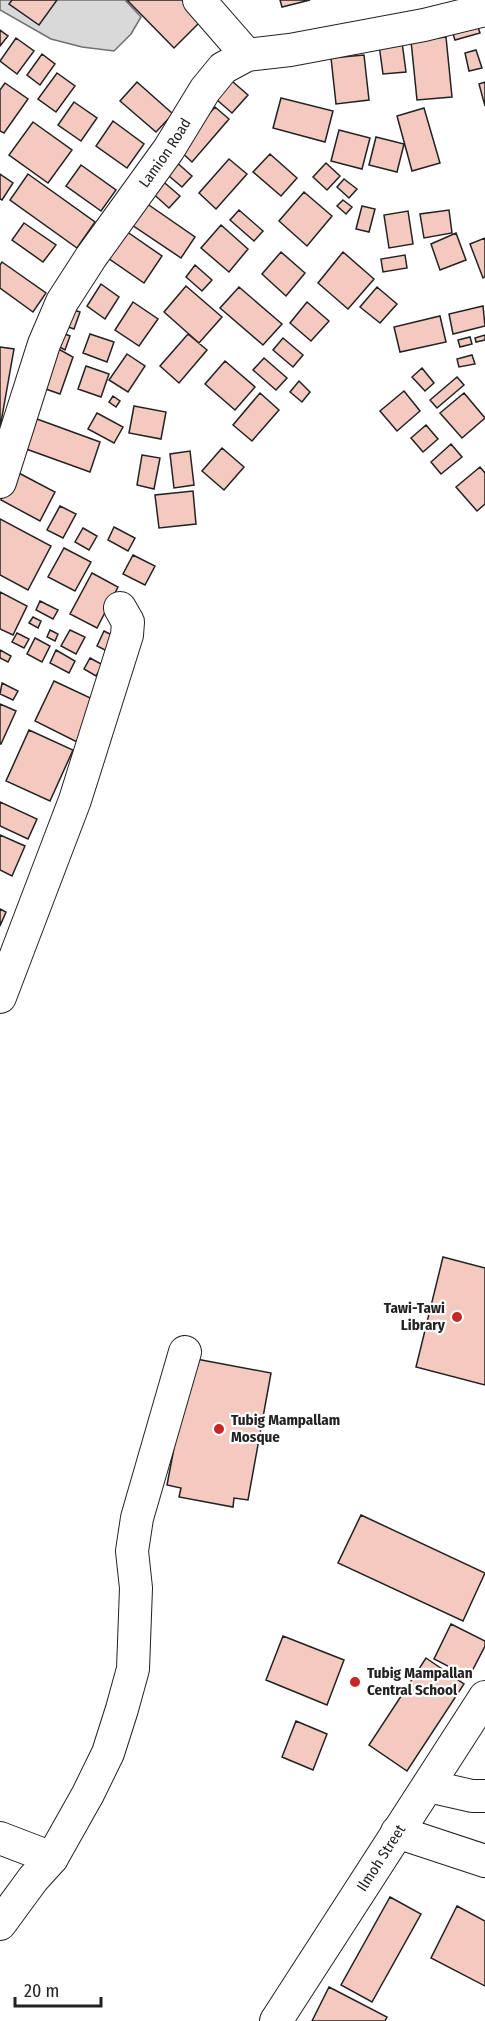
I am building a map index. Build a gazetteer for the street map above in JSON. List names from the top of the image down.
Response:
{
  "streets": {
    "street": ["Lamion Road", "Ilmoh Street"]
  },
  "places": ["Tawi-Tawi Library", "Tubig Mampallam Mosque", "Tubig Mampallan Central School"],
  "scale_bar": "20 m"
}
